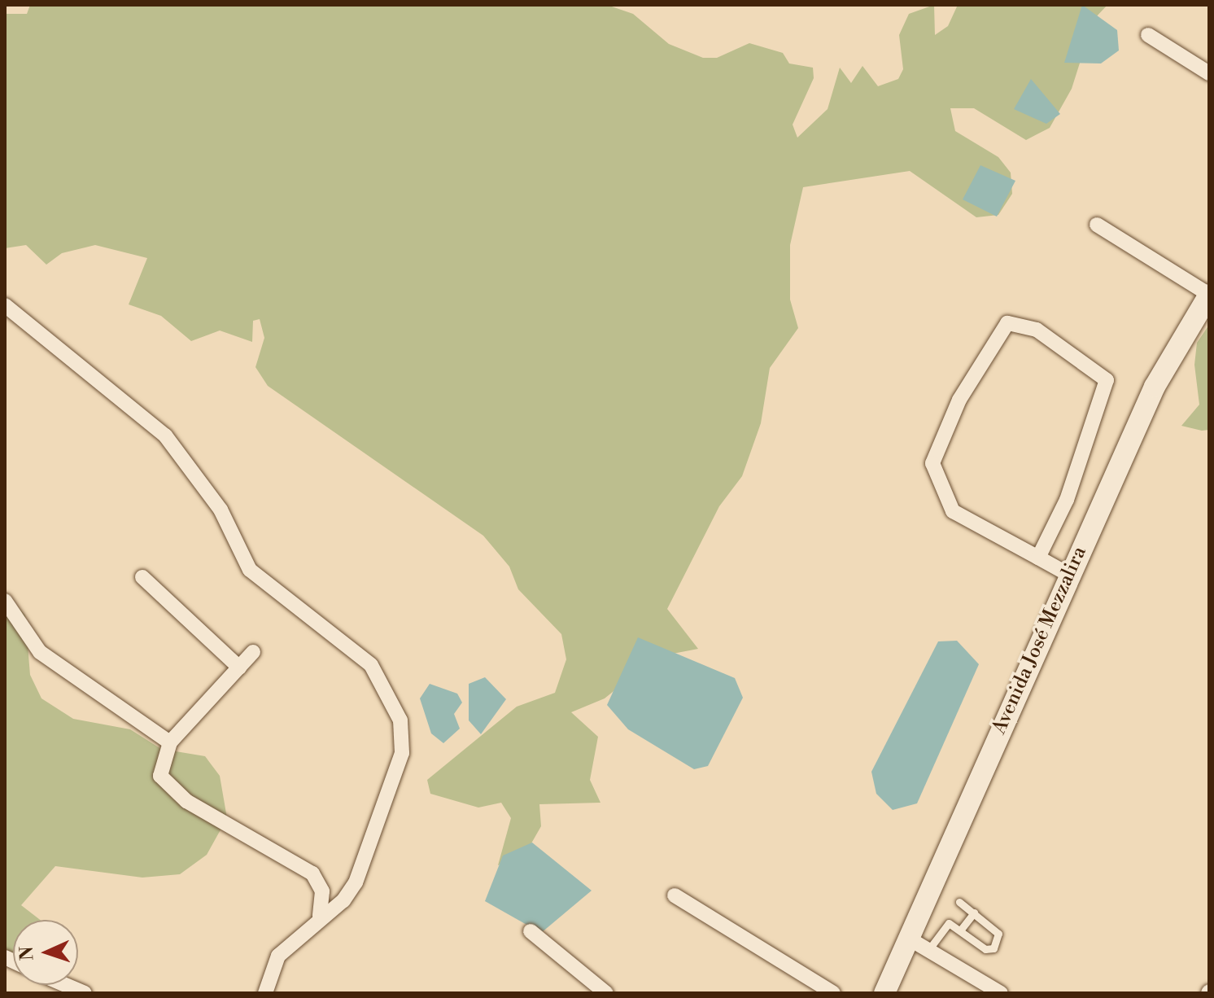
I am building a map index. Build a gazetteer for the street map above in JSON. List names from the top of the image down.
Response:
{
  "streets": {
    "main road": ["Avenida José Mezzalira"]
  },
  "north": "left"
}
